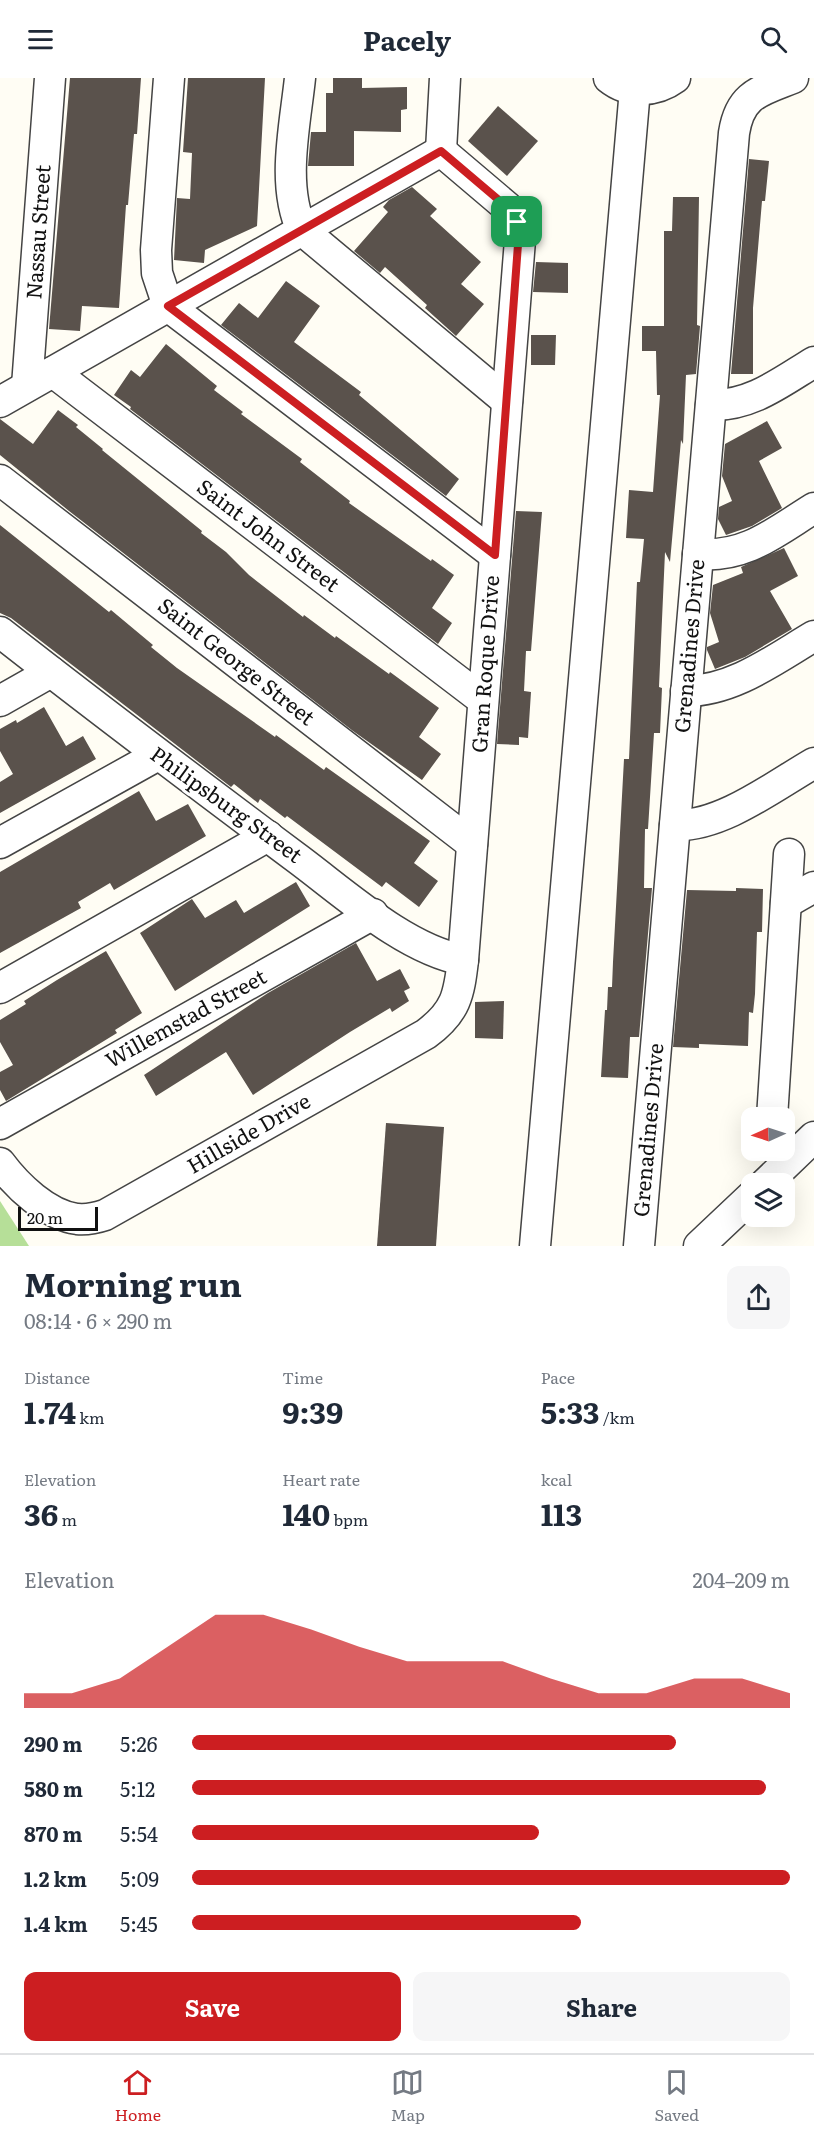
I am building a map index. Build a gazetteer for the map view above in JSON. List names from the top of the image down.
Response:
{
  "streets": {
    "street": [
      "Nassau Street",
      "Saint John Street",
      "Grenadines Drive",
      "Saint George Street",
      "Gran Roque Drive",
      "Philipsburg Street",
      "Willemstad Street",
      "Hillside Drive"
    ]
  },
  "crossings": [
    ["Saint John Street", "Gran Roque Drive"],
    ["Saint George Street", "Gran Roque Drive"],
    ["Gran Roque Drive", "Philipsburg Street"],
    ["Gran Roque Drive", "Hillside Drive"],
    ["Philipsburg Street", "Willemstad Street"],
    ["Philipsburg Street", "Hillside Drive"]
  ],
  "scale_bar": "20 m",
  "north": "left",
  "page": {
    "header": "Pacely",
    "scale": "20 m",
    "heading": ["Morning run", "08:14 · 6 × 290 m"],
    "stats": [
      ["Distance", "1.74 km"],
      ["Time", "9:39"],
      ["Pace", "5:33 /km"],
      ["Elevation", "36 m"],
      ["Heart rate", "140 bpm"],
      ["kcal", "113"]
    ],
    "chart": ["Elevation", "204–209 m"],
    "list": [
      {
        "name": "290 m",
        "note": "5:26"
      },
      {
        "name": "580 m",
        "note": "5:12"
      },
      {
        "name": "870 m",
        "note": "5:54"
      },
      {
        "name": "1.2 km",
        "note": "5:09"
      },
      {
        "name": "1.4 km",
        "note": "5:45"
      }
    ],
    "buttons": ["Save", "Share"],
    "tabs": ["Home", "Map", "Saved"]
  }
}
